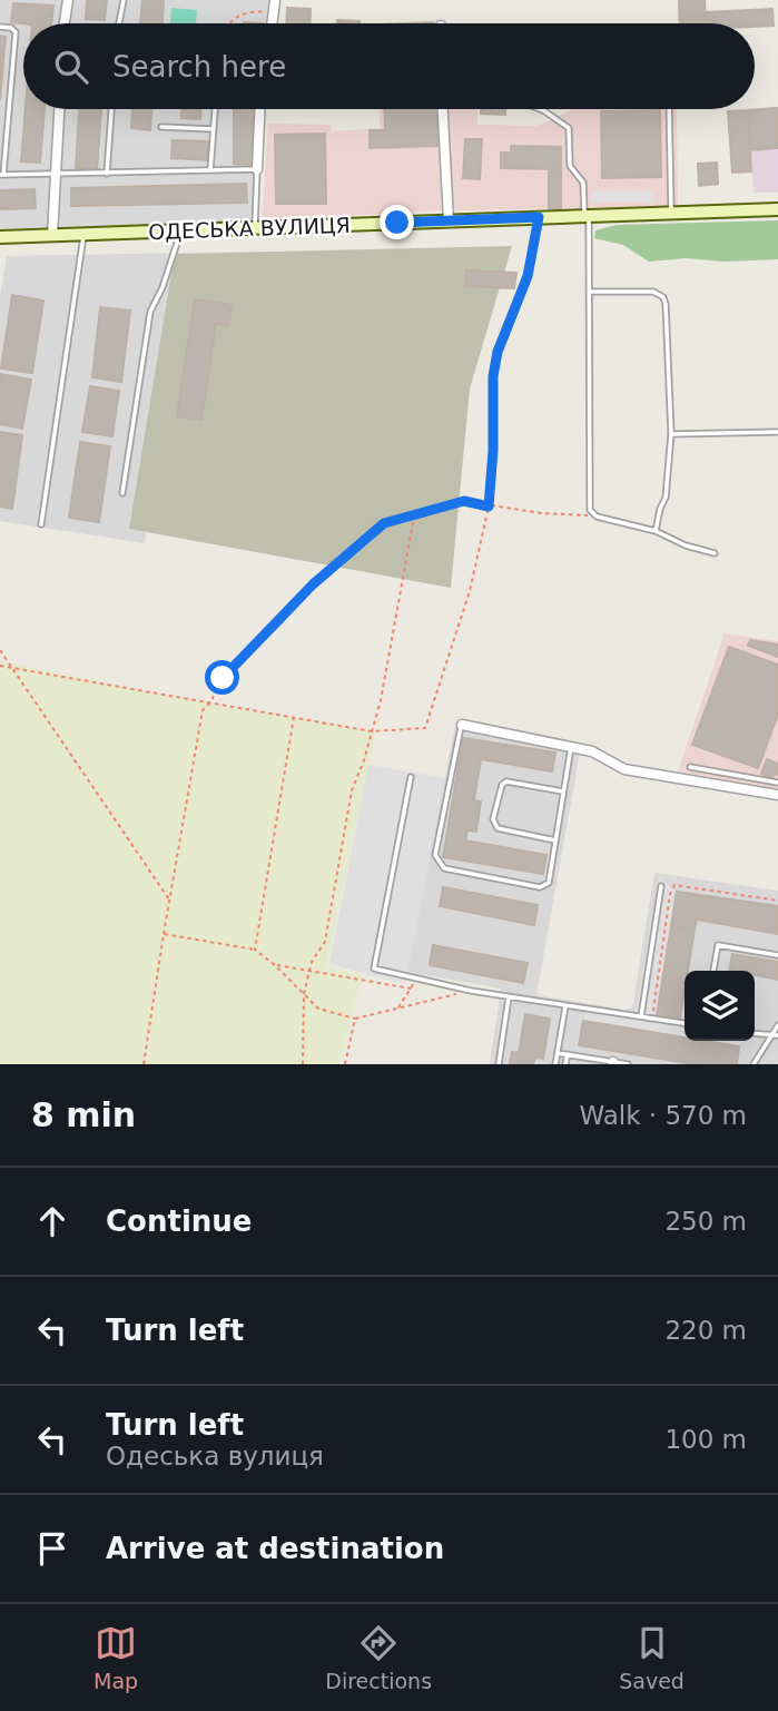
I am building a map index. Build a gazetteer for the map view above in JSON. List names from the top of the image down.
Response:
{
  "streets": {
    "street": ["ОДЕСЬКА ВУЛИЦЯ"]
  },
  "page": {
    "search": "Search here",
    "heading": ["8 min", "Walk · 570 m"],
    "list": [
      ["Continue", "250 m"],
      ["Turn left", "220 m"],
      ["Turn left", "Одеська вулиця", "100 m"],
      "Arrive at destination"
    ],
    "nav": ["Map", "Directions", "Saved"]
  }
}
